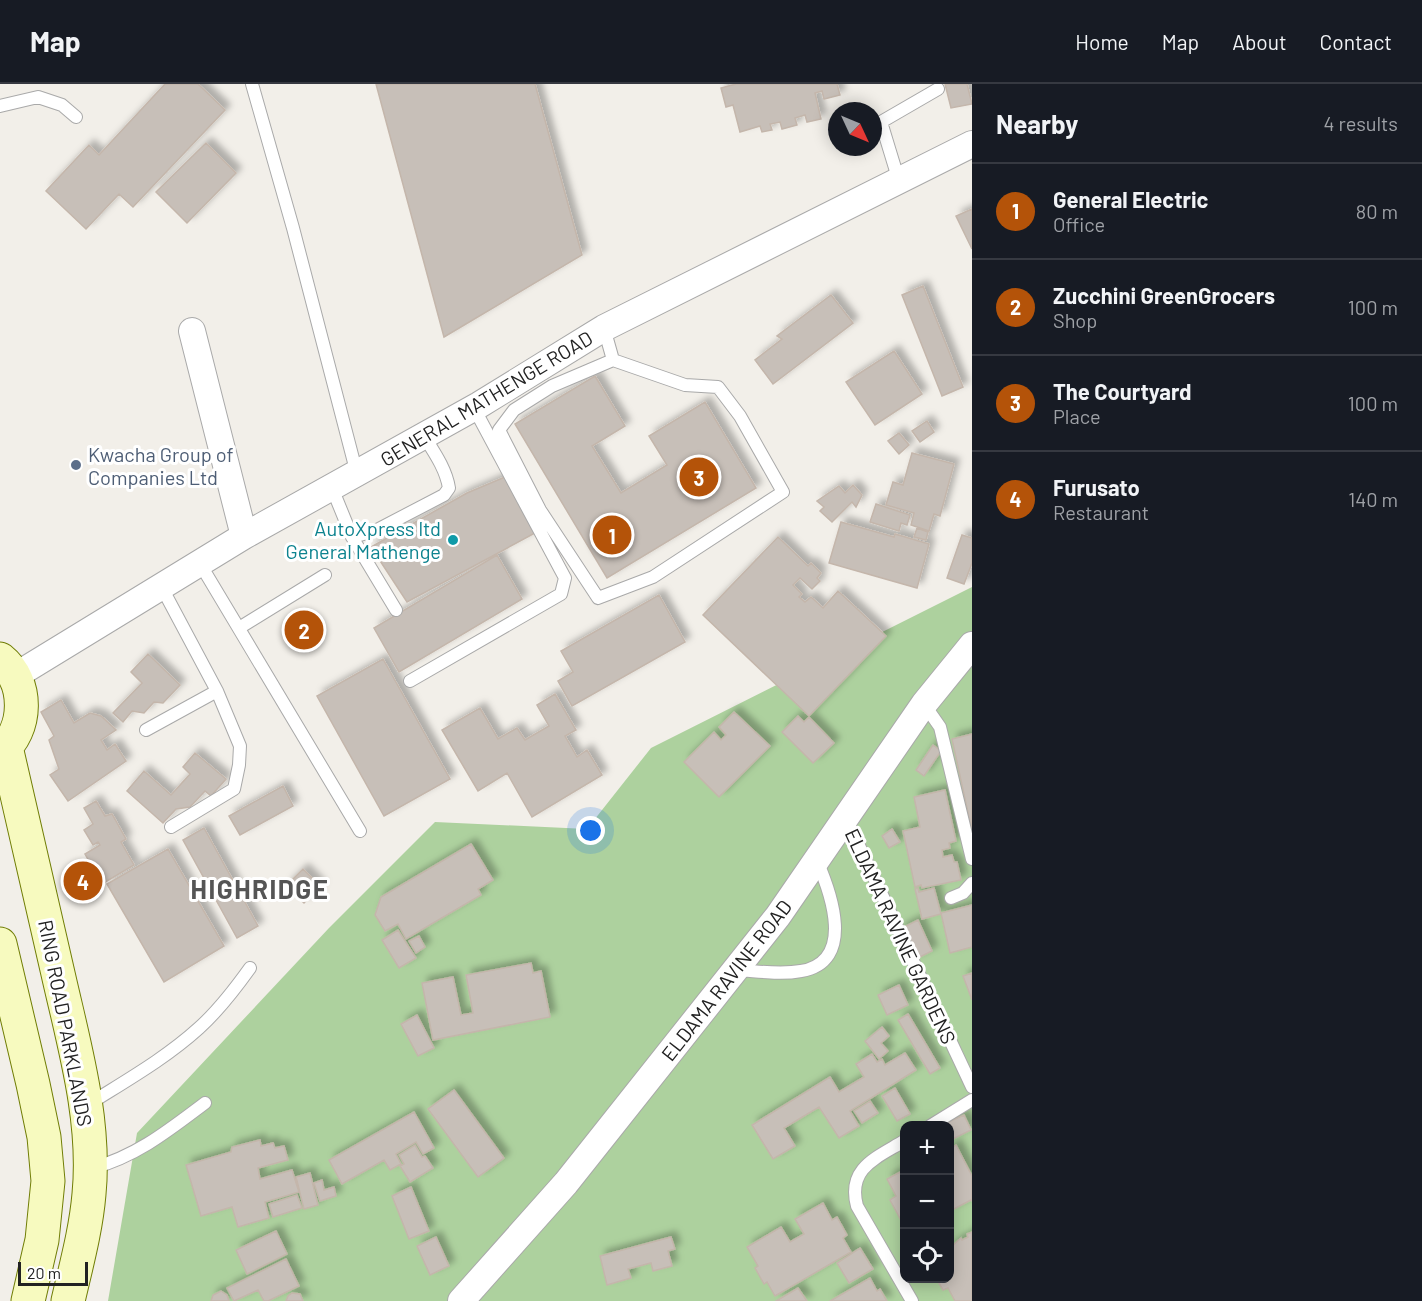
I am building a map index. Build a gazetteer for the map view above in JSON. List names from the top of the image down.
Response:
{
  "streets": {
    "street": ["GENERAL MATHENGE ROAD", "ELDAMA RAVINE ROAD", "RING ROAD PARKLANDS"],
    "lane": ["ELDAMA RAVINE GARDENS"]
  },
  "crossings": [
    ["GENERAL MATHENGE ROAD", "RING ROAD PARKLANDS"],
    ["ELDAMA RAVINE GARDENS", "ELDAMA RAVINE ROAD"]
  ],
  "districts": ["HIGHRIDGE"],
  "places": ["Kwacha Group of Companies Ltd", "AutoXpress ltd General Mathenge"],
  "scale_bar": "20 m",
  "north": "bottom right",
  "page": {
    "header": "Map",
    "nav": [
      "Home",
      "Map",
      "About",
      "Contact"
    ],
    "heading": ["Nearby", "4 results"],
    "list": [
      {
        "mark": "1",
        "name": "General Electric",
        "note": "Office",
        "value": "80 m"
      },
      {
        "mark": "2",
        "name": "Zucchini GreenGrocers",
        "note": "Shop",
        "value": "100 m"
      },
      {
        "mark": "3",
        "name": "The Courtyard",
        "note": "Place",
        "value": "100 m"
      },
      {
        "mark": "4",
        "name": "Furusato",
        "note": "Restaurant",
        "value": "140 m"
      }
    ],
    "pins": [
      "3",
      "1",
      "2",
      "4"
    ],
    "map_buttons": ["+", "−"],
    "scale": "20 m"
  }
}
